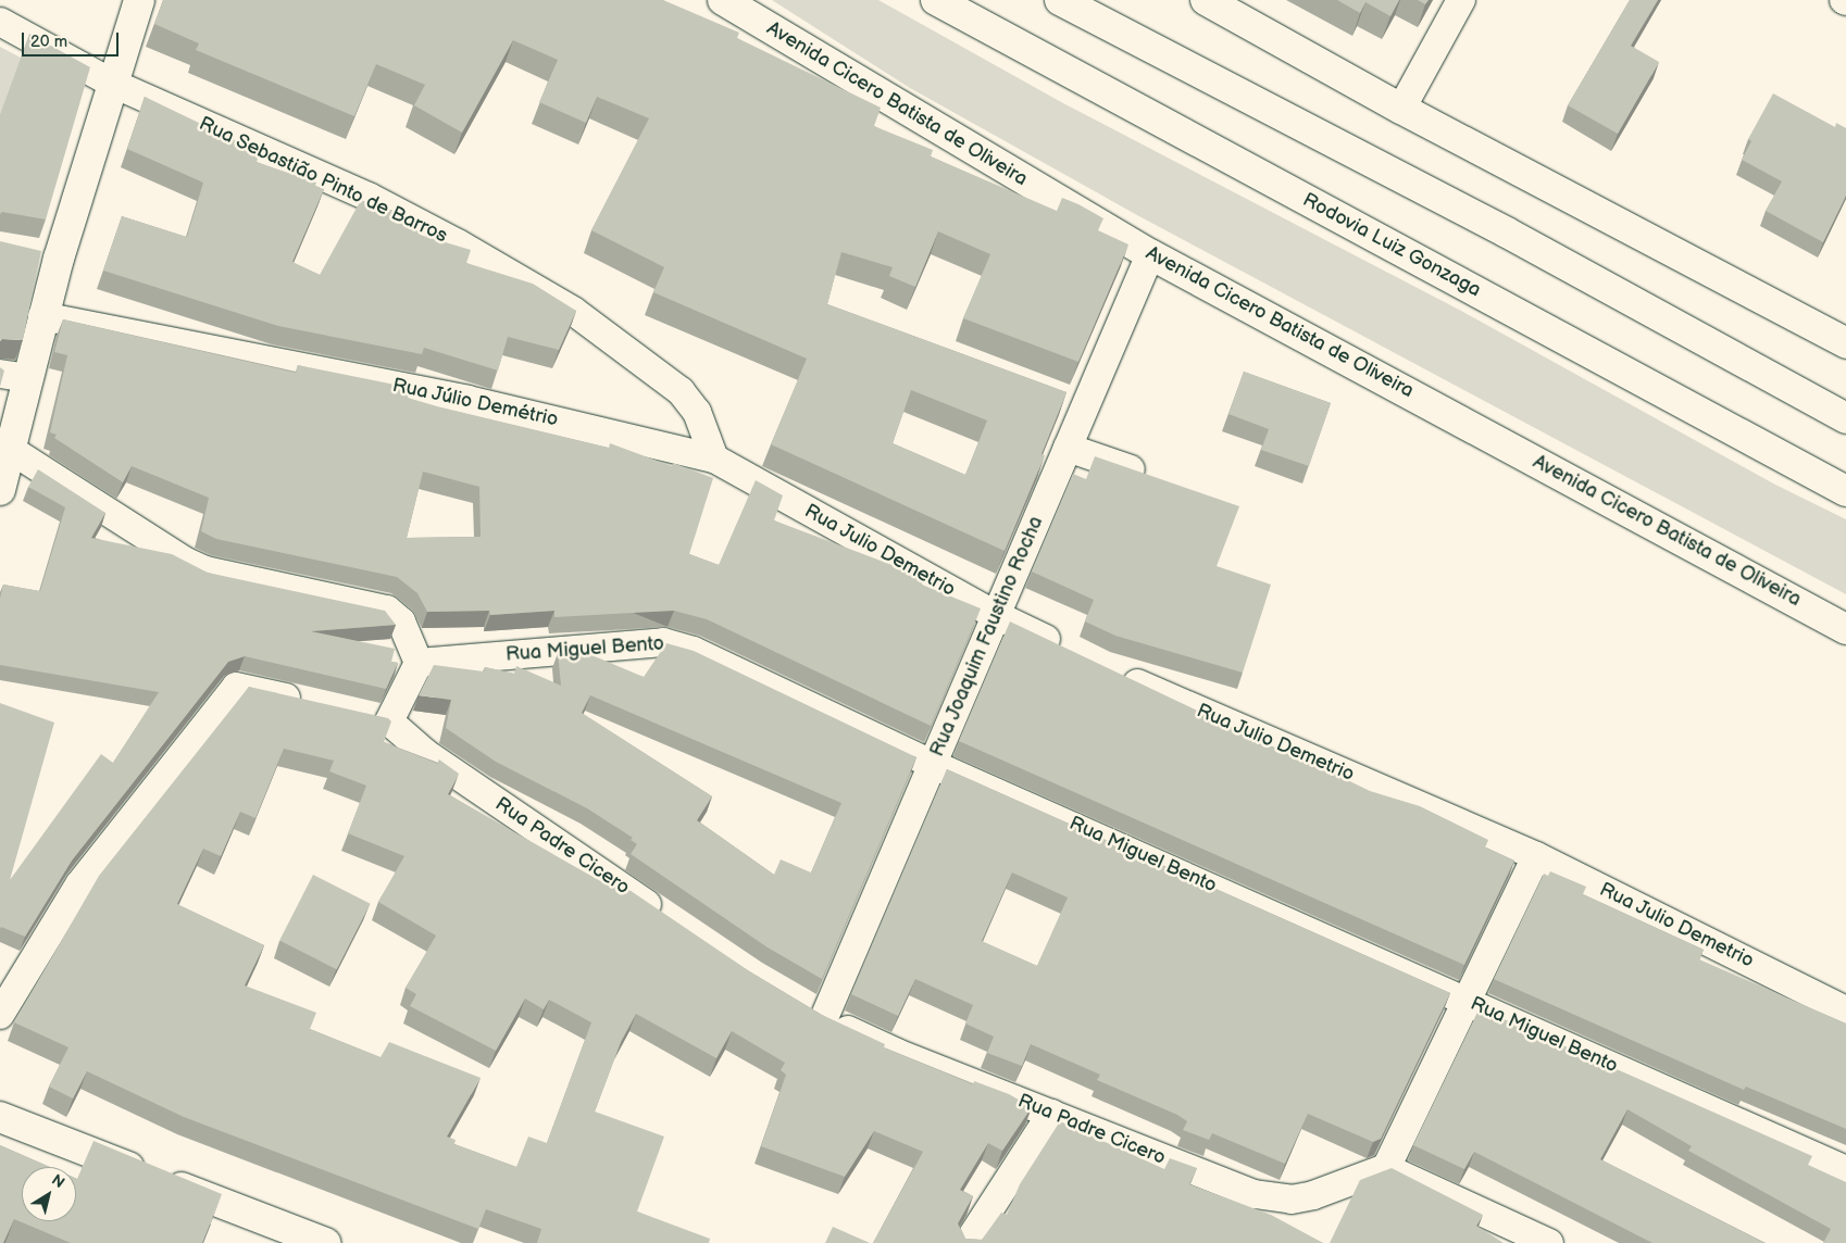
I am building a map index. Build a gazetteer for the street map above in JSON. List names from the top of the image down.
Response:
{
  "streets": {
    "main road": ["Avenida Cicero Batista de Oliveira", "Rodovia Luiz Gonzaga"],
    "street": [
      "Rua Sebastião Pinto de Barros",
      "Rua Júlio Demétrio",
      "Rua Julio Demetrio",
      "Rua Joaquim Faustino Rocha",
      "Rua Miguel Bento",
      "Rua Padre Cicero"
    ]
  },
  "crossings": [
    ["Avenida Cicero Batista de Oliveira", "Rua Joaquim Faustino Rocha"],
    ["Rua Sebastião Pinto de Barros", "Rua Júlio Demétrio"],
    ["Rua Sebastião Pinto de Barros", "Rua Julio Demetrio"],
    ["Rua Júlio Demétrio", "Rua Julio Demetrio"],
    ["Rua Julio Demetrio", "Rua Joaquim Faustino Rocha"],
    ["Rua Joaquim Faustino Rocha", "Rua Miguel Bento"],
    ["Rua Joaquim Faustino Rocha", "Rua Padre Cicero"]
  ],
  "scale_bar": "20 m",
  "north": "top right"
}
